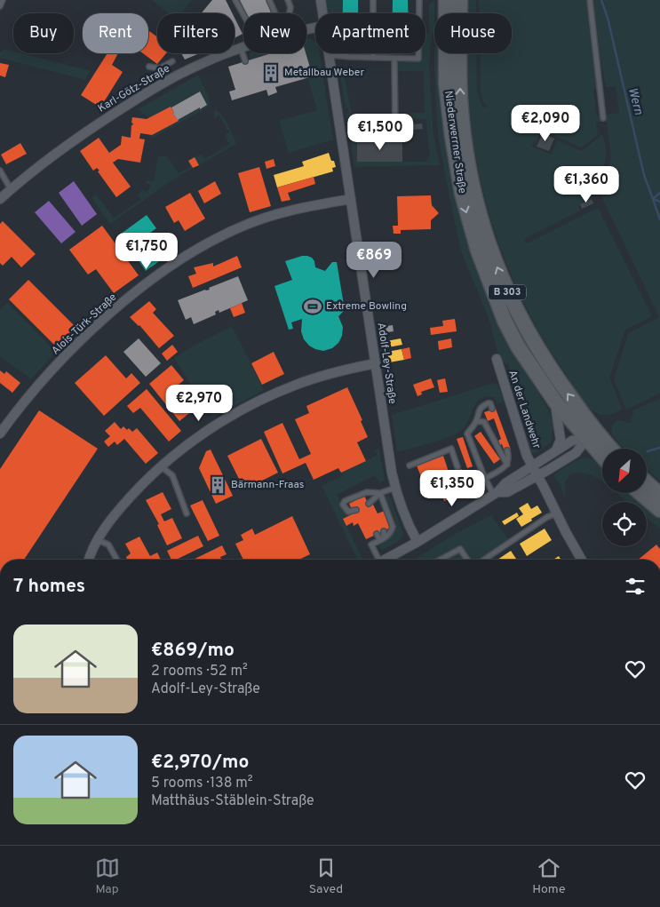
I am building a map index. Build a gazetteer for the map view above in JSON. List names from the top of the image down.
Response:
{
  "streets": {
    "main road": ["Niederwerrner Straße", "B 303"],
    "street": [
      "Karl-Götz-Straße",
      "Alois-Türk-Straße",
      "Adolf-Ley-Straße",
      "An der Landwehr"
    ]
  },
  "crossings": [
    ["Niederwerrner Straße", "B 303"],
    ["Alois-Türk-Straße", "Adolf-Ley-Straße"]
  ],
  "water": ["Wern"],
  "places": {
    "building": ["Metallbau Weber", "Bärmann-Fraas"],
    "sports": ["Extreme Bowling"]
  },
  "north": "bottom left",
  "page": {
    "chip": [
      "Buy",
      "Rent",
      "Filters",
      "New",
      "Apartment",
      "House"
    ],
    "price": [
      "€2,090",
      "€1,500",
      "€1,360",
      "€1,750",
      "€869",
      "€2,970",
      "€1,350"
    ],
    "heading": "7 homes",
    "list": [
      {
        "name": "€869/mo",
        "note": "2 rooms · 52 m² · Adolf-Ley-Straße"
      },
      {
        "name": "€2,970/mo",
        "note": "5 rooms · 138 m² · Matthäus-Stäblein-Straße"
      }
    ],
    "tabs": ["Map", "Saved", "Home"]
  }
}
